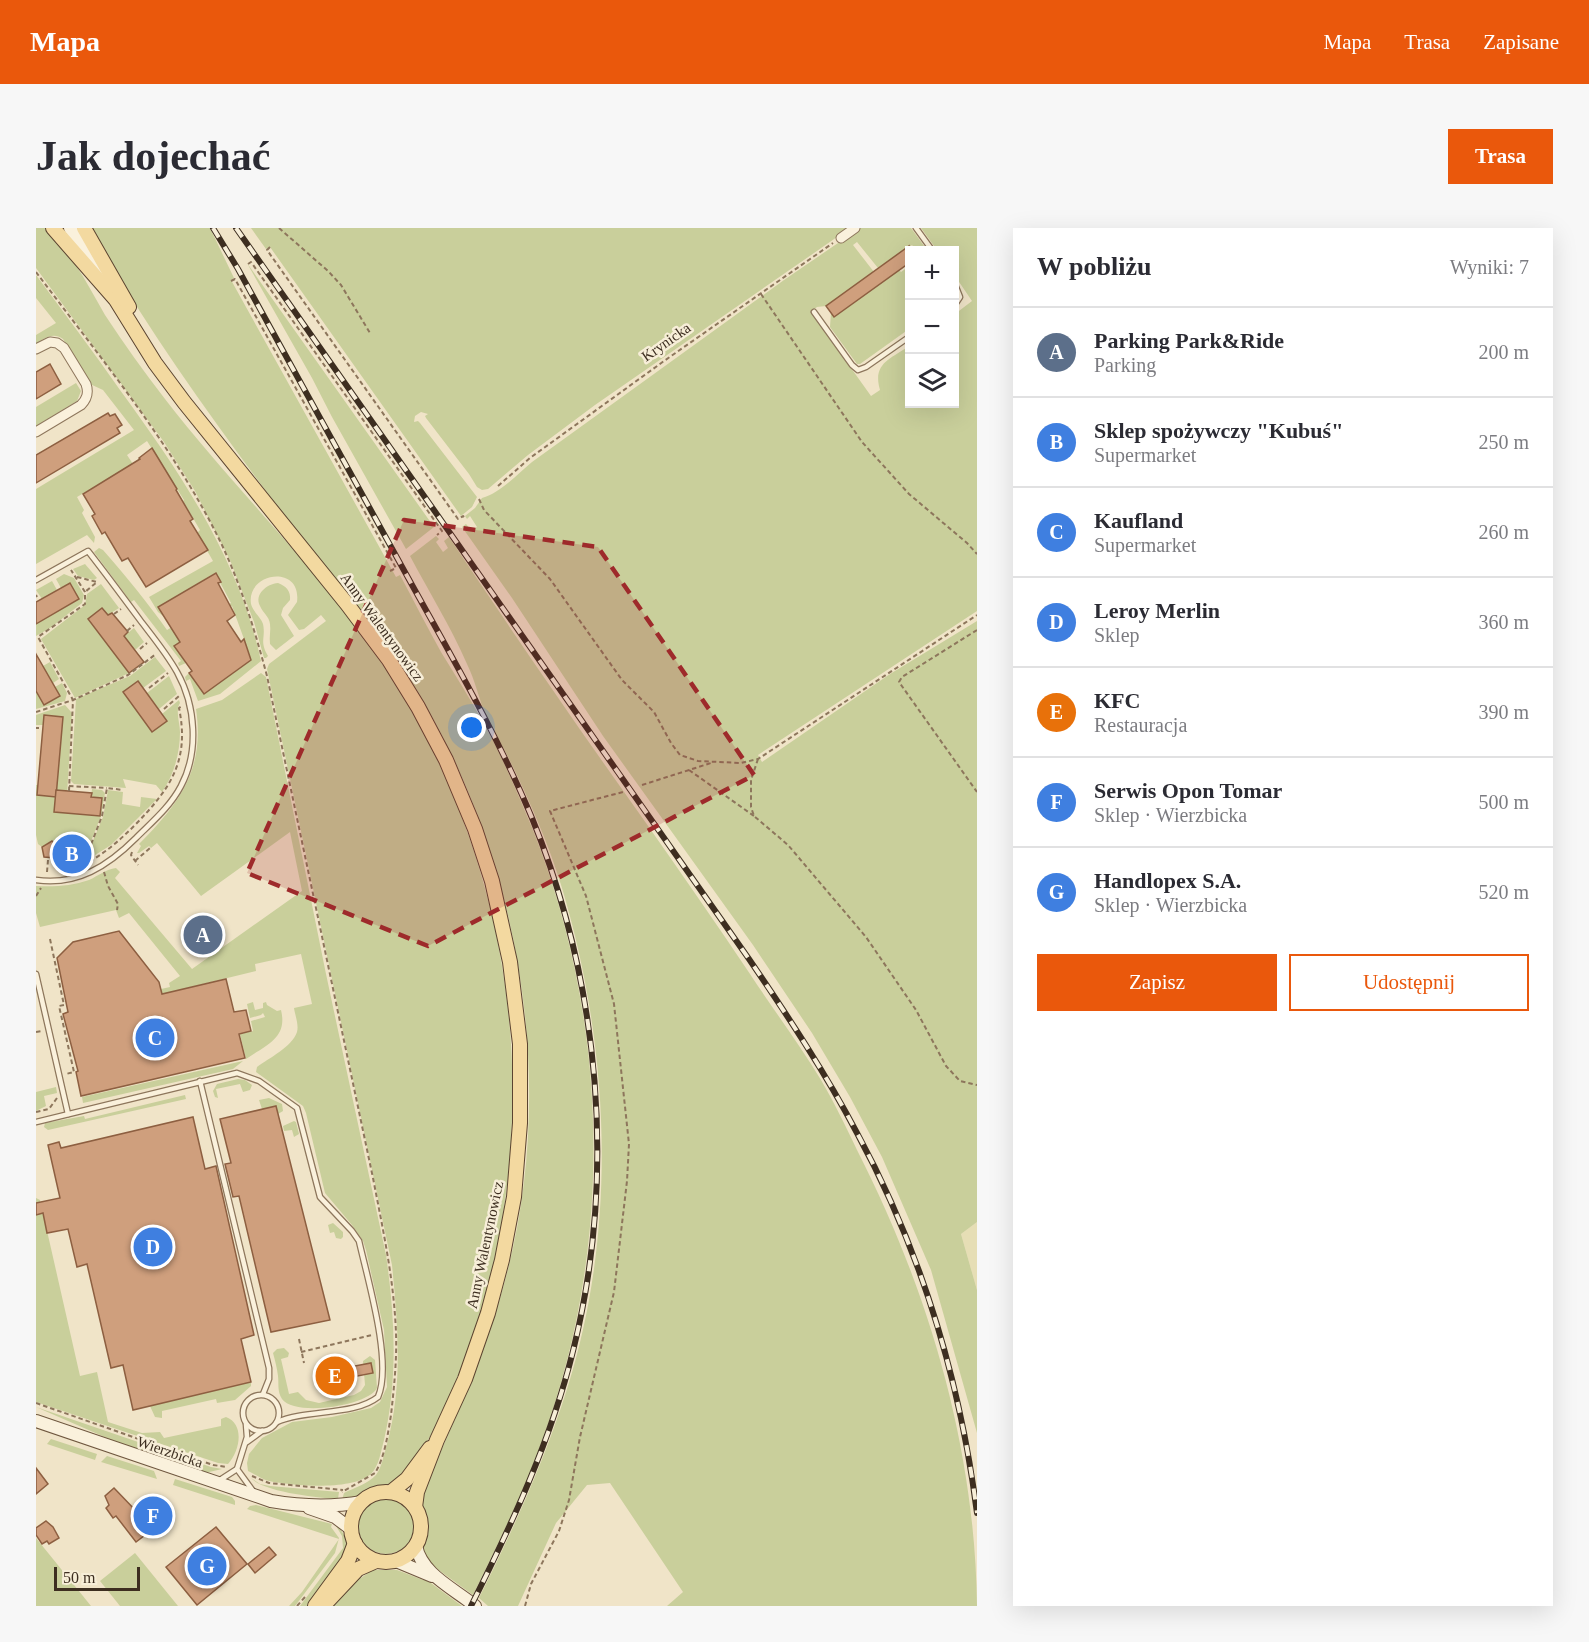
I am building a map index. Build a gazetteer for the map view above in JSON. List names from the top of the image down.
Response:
{
  "streets": {
    "main road": ["Anny Walentynowicz"],
    "street": ["Wierzbicka"],
    "path": ["Krynicka"]
  },
  "crossings": [
    ["Anny Walentynowicz", "Wierzbicka"]
  ],
  "scale_bar": "50 m",
  "page": {
    "header": "Mapa",
    "nav": ["Mapa", "Trasa", "Zapisane"],
    "buttons": [
      "Trasa",
      ["Zapisz", "Udostępnij"]
    ],
    "title": "Jak dojechać",
    "heading": ["W pobliżu", "Wyniki: 7"],
    "map_buttons": ["+", "−"],
    "list": [
      {
        "mark": "A",
        "name": "Parking Park&Ride",
        "note": "Parking",
        "value": "200 m"
      },
      {
        "mark": "B",
        "name": "Sklep spożywczy \"Kubuś\"",
        "note": "Supermarket",
        "value": "250 m"
      },
      {
        "mark": "C",
        "name": "Kaufland",
        "note": "Supermarket",
        "value": "260 m"
      },
      {
        "mark": "D",
        "name": "Leroy Merlin",
        "note": "Sklep",
        "value": "360 m"
      },
      {
        "mark": "E",
        "name": "KFC",
        "note": "Restauracja",
        "value": "390 m"
      },
      {
        "mark": "F",
        "name": "Serwis Opon Tomar",
        "note": "Sklep · Wierzbicka",
        "value": "500 m"
      },
      {
        "mark": "G",
        "name": "Handlopex S.A.",
        "note": "Sklep · Wierzbicka",
        "value": "520 m"
      }
    ],
    "pins": [
      "B",
      "A",
      "C",
      "D",
      "E",
      "F",
      "G"
    ],
    "scale": "50 m"
  }
}
